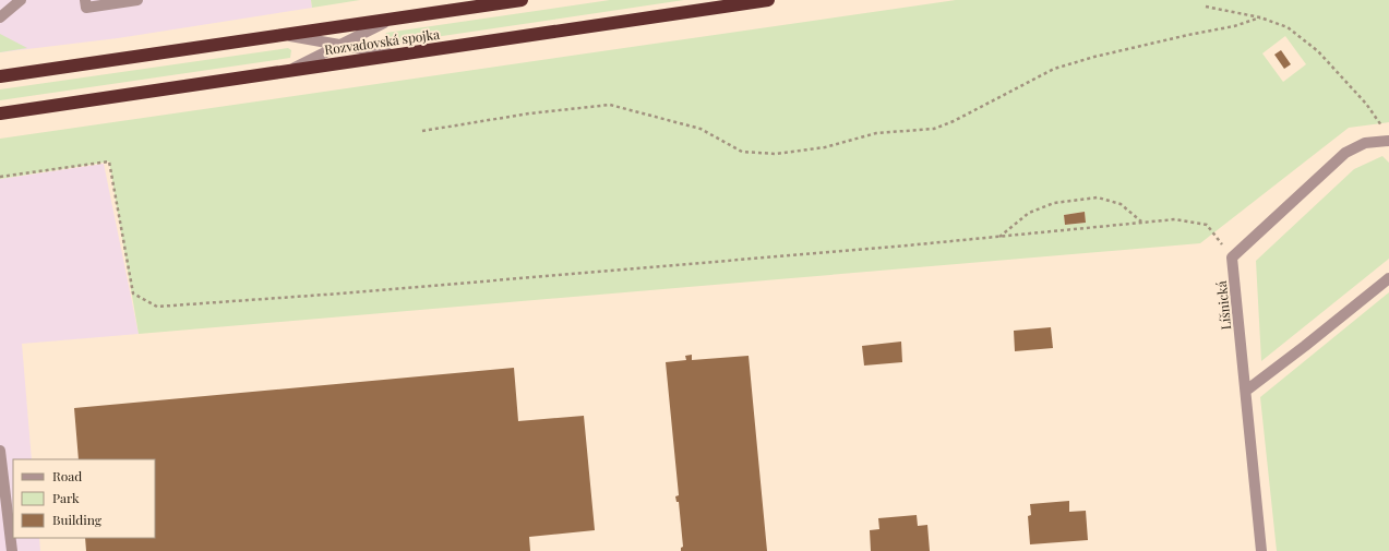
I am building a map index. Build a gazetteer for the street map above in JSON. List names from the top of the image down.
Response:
{
  "streets": {
    "highway": ["Rozvadovská spojka"],
    "street": ["Líšnická"]
  },
  "legend": ["Road", "Park", "Building"]
}
